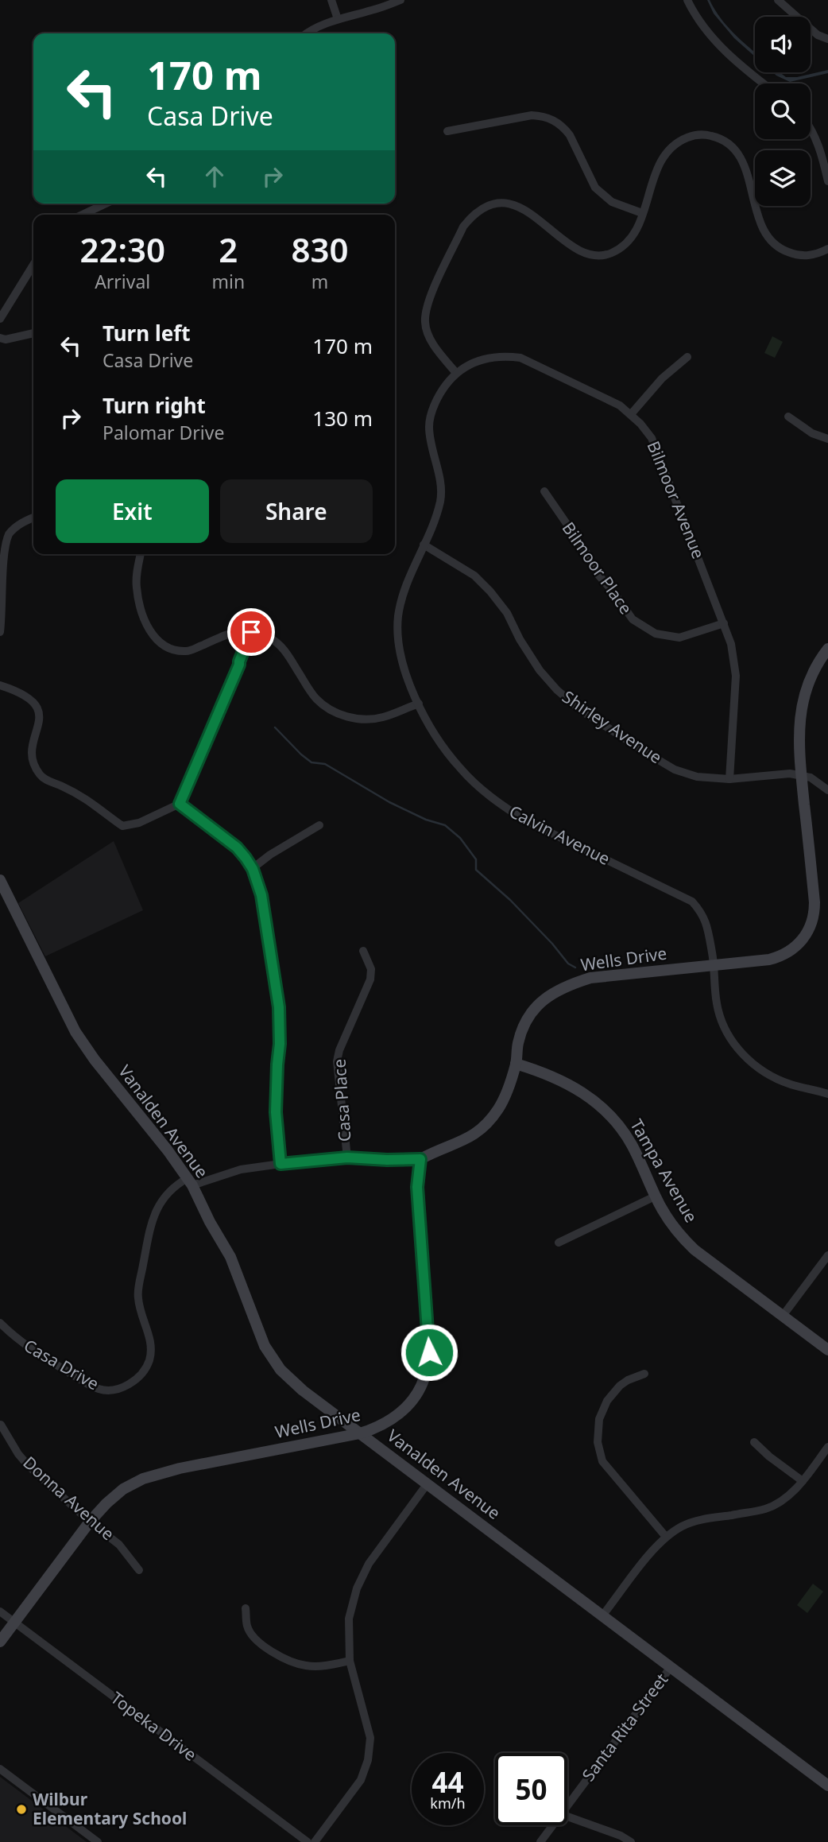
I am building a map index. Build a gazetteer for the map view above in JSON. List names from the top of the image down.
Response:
{
  "streets": {
    "main road": ["Wells Drive", "Vanalden Avenue", "Tampa Avenue"],
    "street": [
      "Bilmoor Avenue",
      "Bilmoor Place",
      "Shirley Avenue",
      "Calvin Avenue",
      "Casa Place",
      "Casa Drive",
      "Donna Avenue",
      "Topeka Drive",
      "Santa Rita Street"
    ]
  },
  "crossings": [
    ["Bilmoor Avenue", "Bilmoor Place"],
    ["Bilmoor Avenue", "Shirley Avenue"],
    ["Bilmoor Avenue", "Calvin Avenue"],
    ["Shirley Avenue", "Calvin Avenue"],
    ["Shirley Avenue", "Wells Drive"],
    ["Calvin Avenue", "Wells Drive"],
    ["Wells Drive", "Vanalden Avenue"],
    ["Wells Drive", "Tampa Avenue"],
    ["Wells Drive", "Casa Drive"],
    ["Wells Drive", "Donna Avenue"],
    ["Wells Drive", "Topeka Drive"],
    ["Casa Place", "Casa Drive"],
    ["Vanalden Avenue", "Casa Drive"],
    ["Vanalden Avenue", "Santa Rita Street"]
  ],
  "places": ["Wilbur Elementary School"],
  "page": {
    "turn": ["170 m", "Casa Drive"],
    "eta": [
      "22:30",
      "Arrival",
      "2",
      "min",
      "830",
      "m"
    ],
    "list": [
      {
        "name": "Turn left",
        "note": "Casa Drive",
        "value": "170 m"
      },
      {
        "name": "Turn right",
        "note": "Palomar Drive",
        "value": "130 m"
      }
    ],
    "buttons": ["Exit", "Share"],
    "speed": "44 km/h",
    "limit": "50"
  }
}
